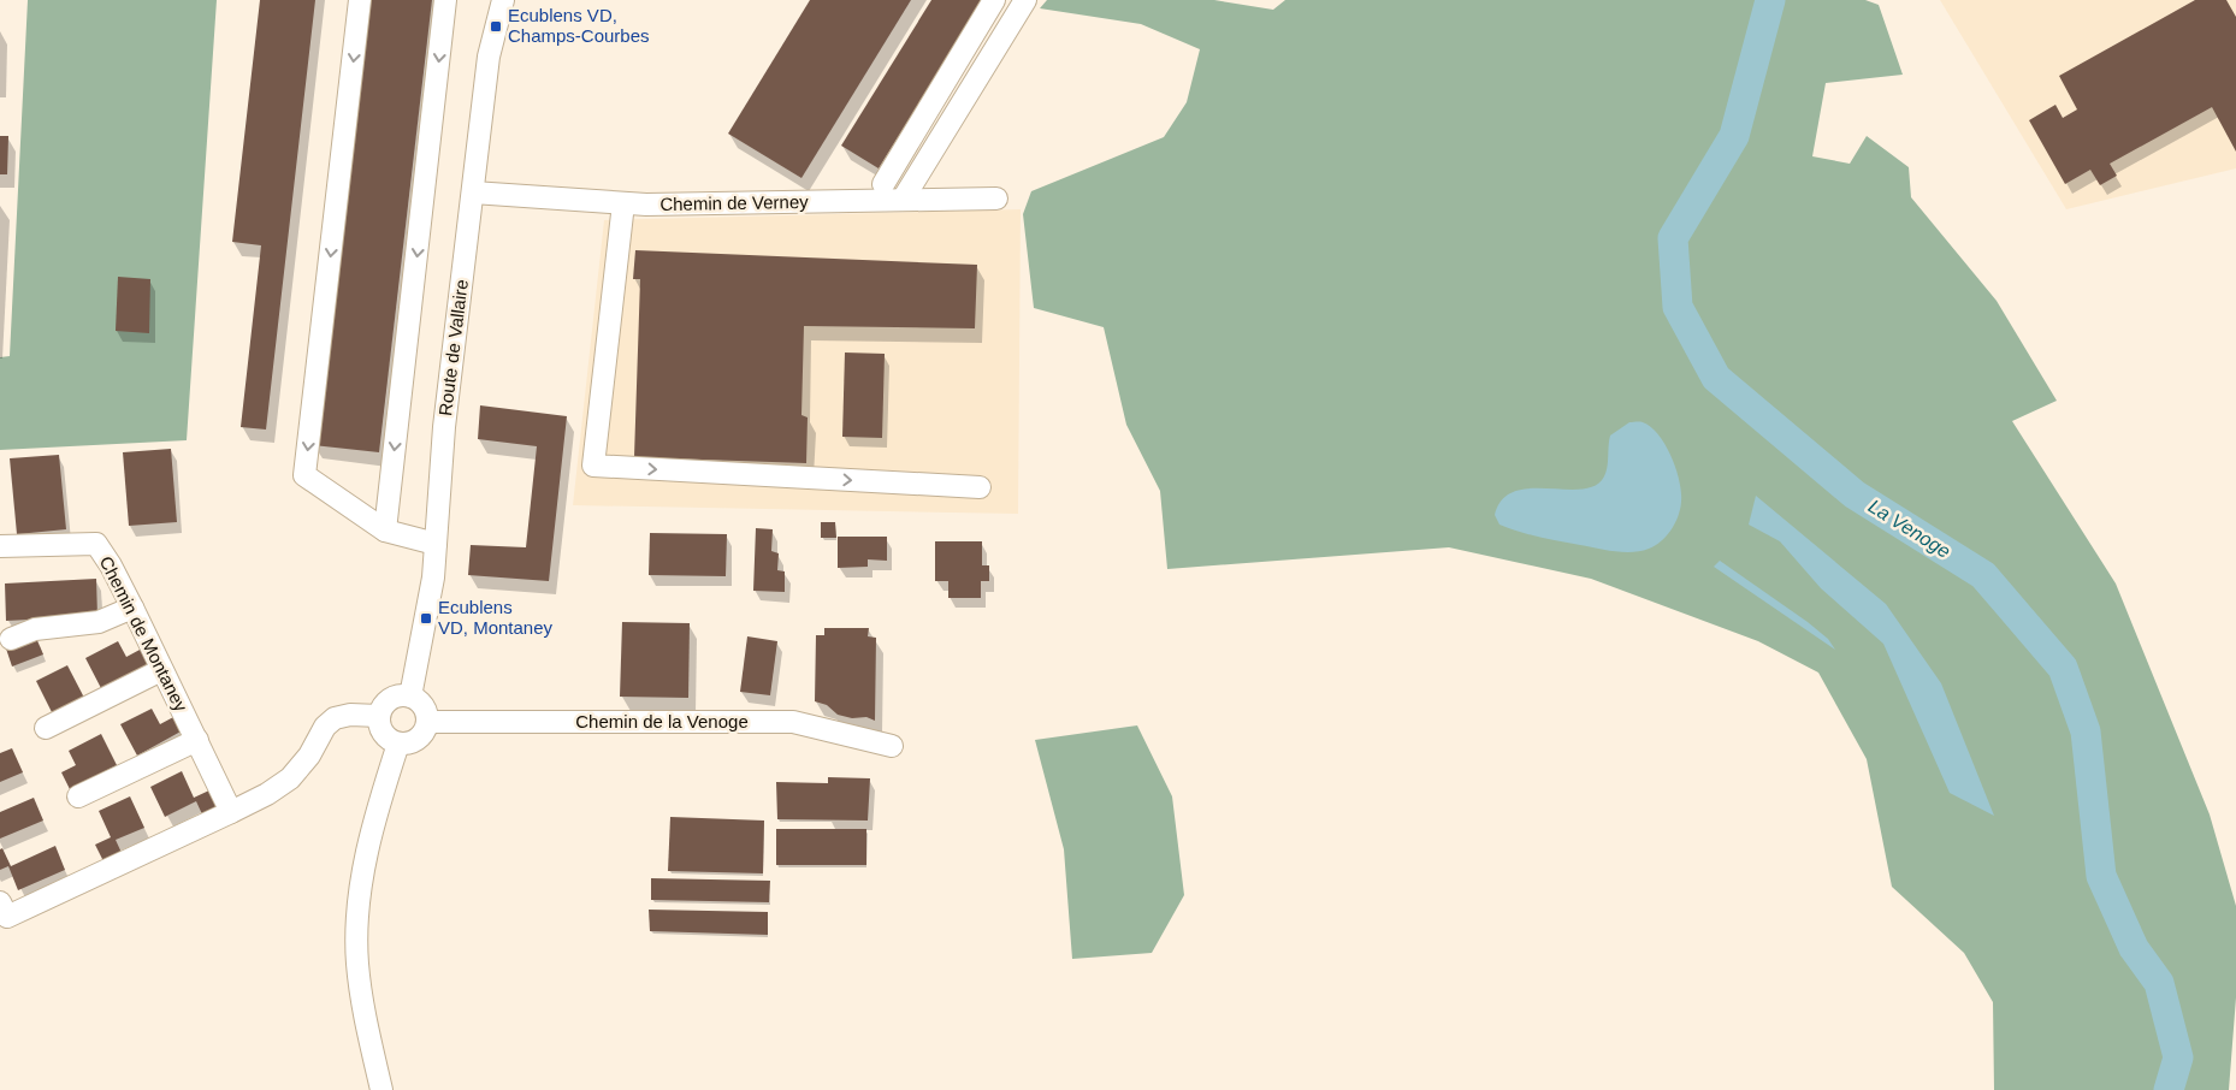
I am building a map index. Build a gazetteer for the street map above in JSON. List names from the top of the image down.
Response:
{
  "streets": {
    "street": [
      "Chemin de Verney",
      "Route de Vallaire",
      "Chemin de Montaney",
      "Chemin de la Venoge"
    ]
  },
  "crossings": [
    ["Chemin de Verney", "Route de Vallaire"],
    ["Route de Vallaire", "Chemin de la Venoge"]
  ],
  "water": ["La Venoge"],
  "places": {
    "transit": ["Ecublens VD, Champs-Courbes", "Ecublens VD, Montaney"]
  }
}
